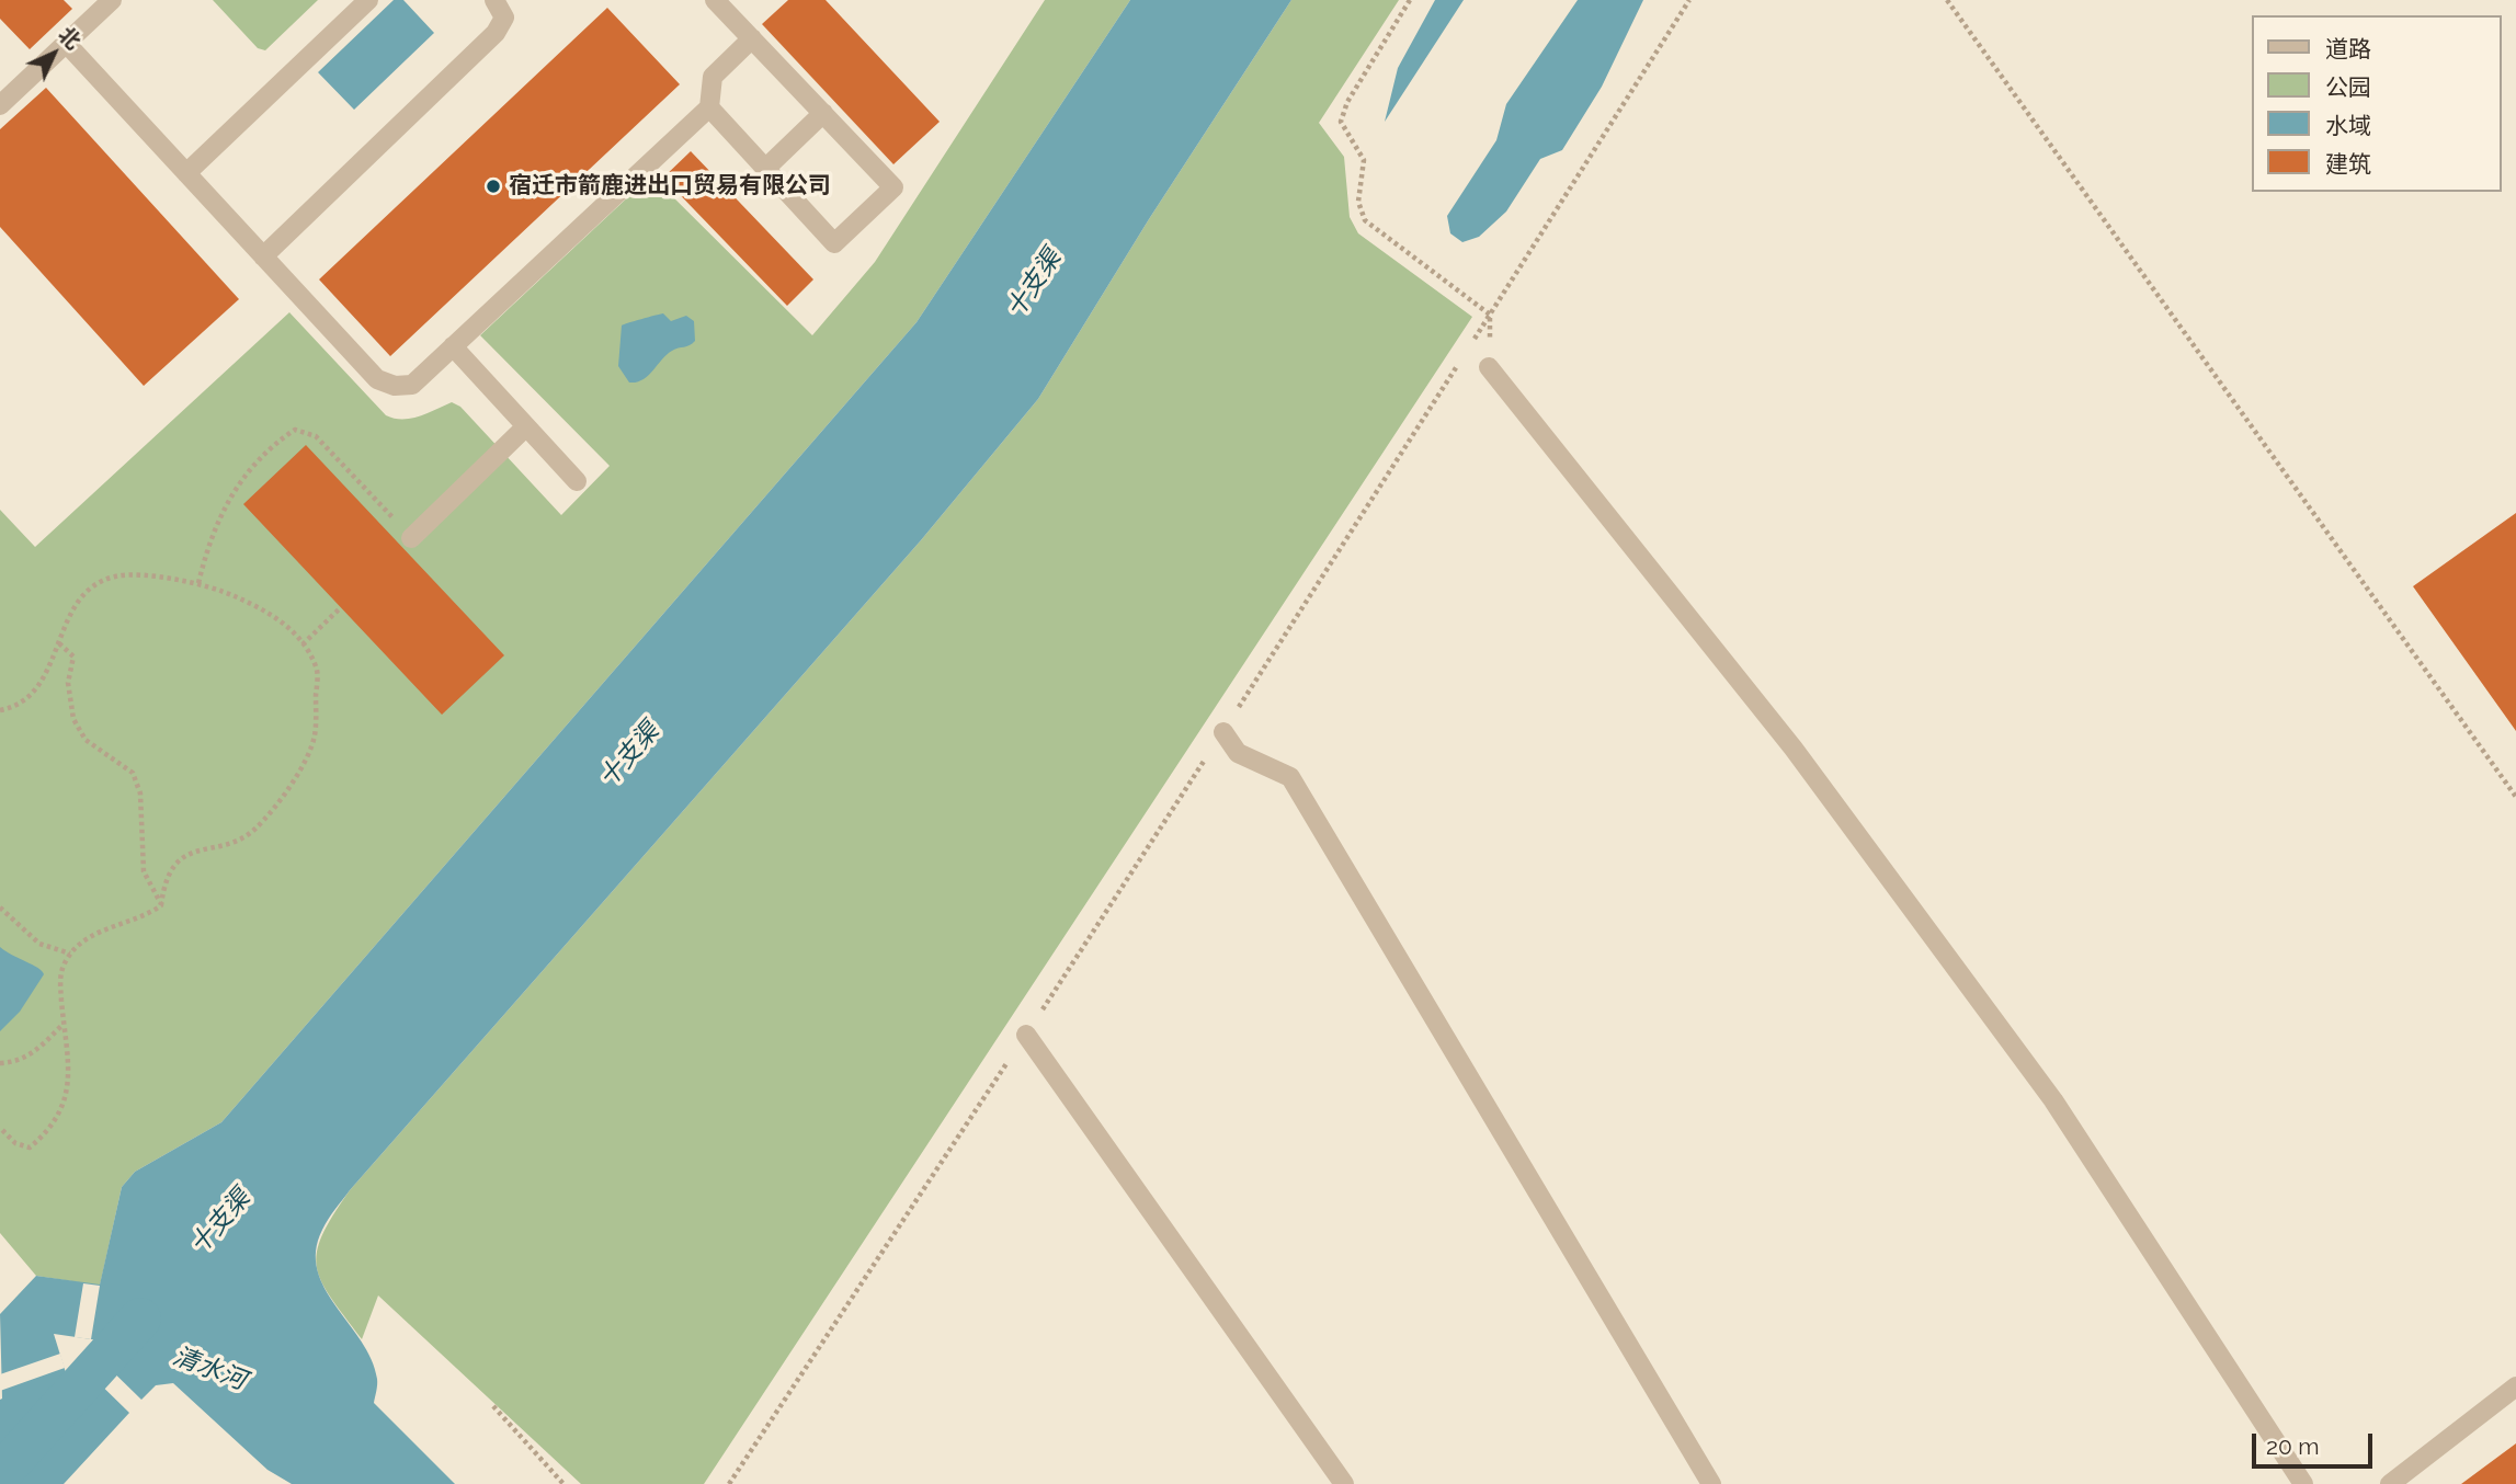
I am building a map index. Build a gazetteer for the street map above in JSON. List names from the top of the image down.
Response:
{
  "water": ["十支渠", "清水河"],
  "places": ["宿迁市箭鹿进出口贸易有限公司"],
  "legend": [
    "道路",
    "公园",
    "水域",
    "建筑"
  ],
  "scale_bar": "20 m",
  "north": "top right"
}
